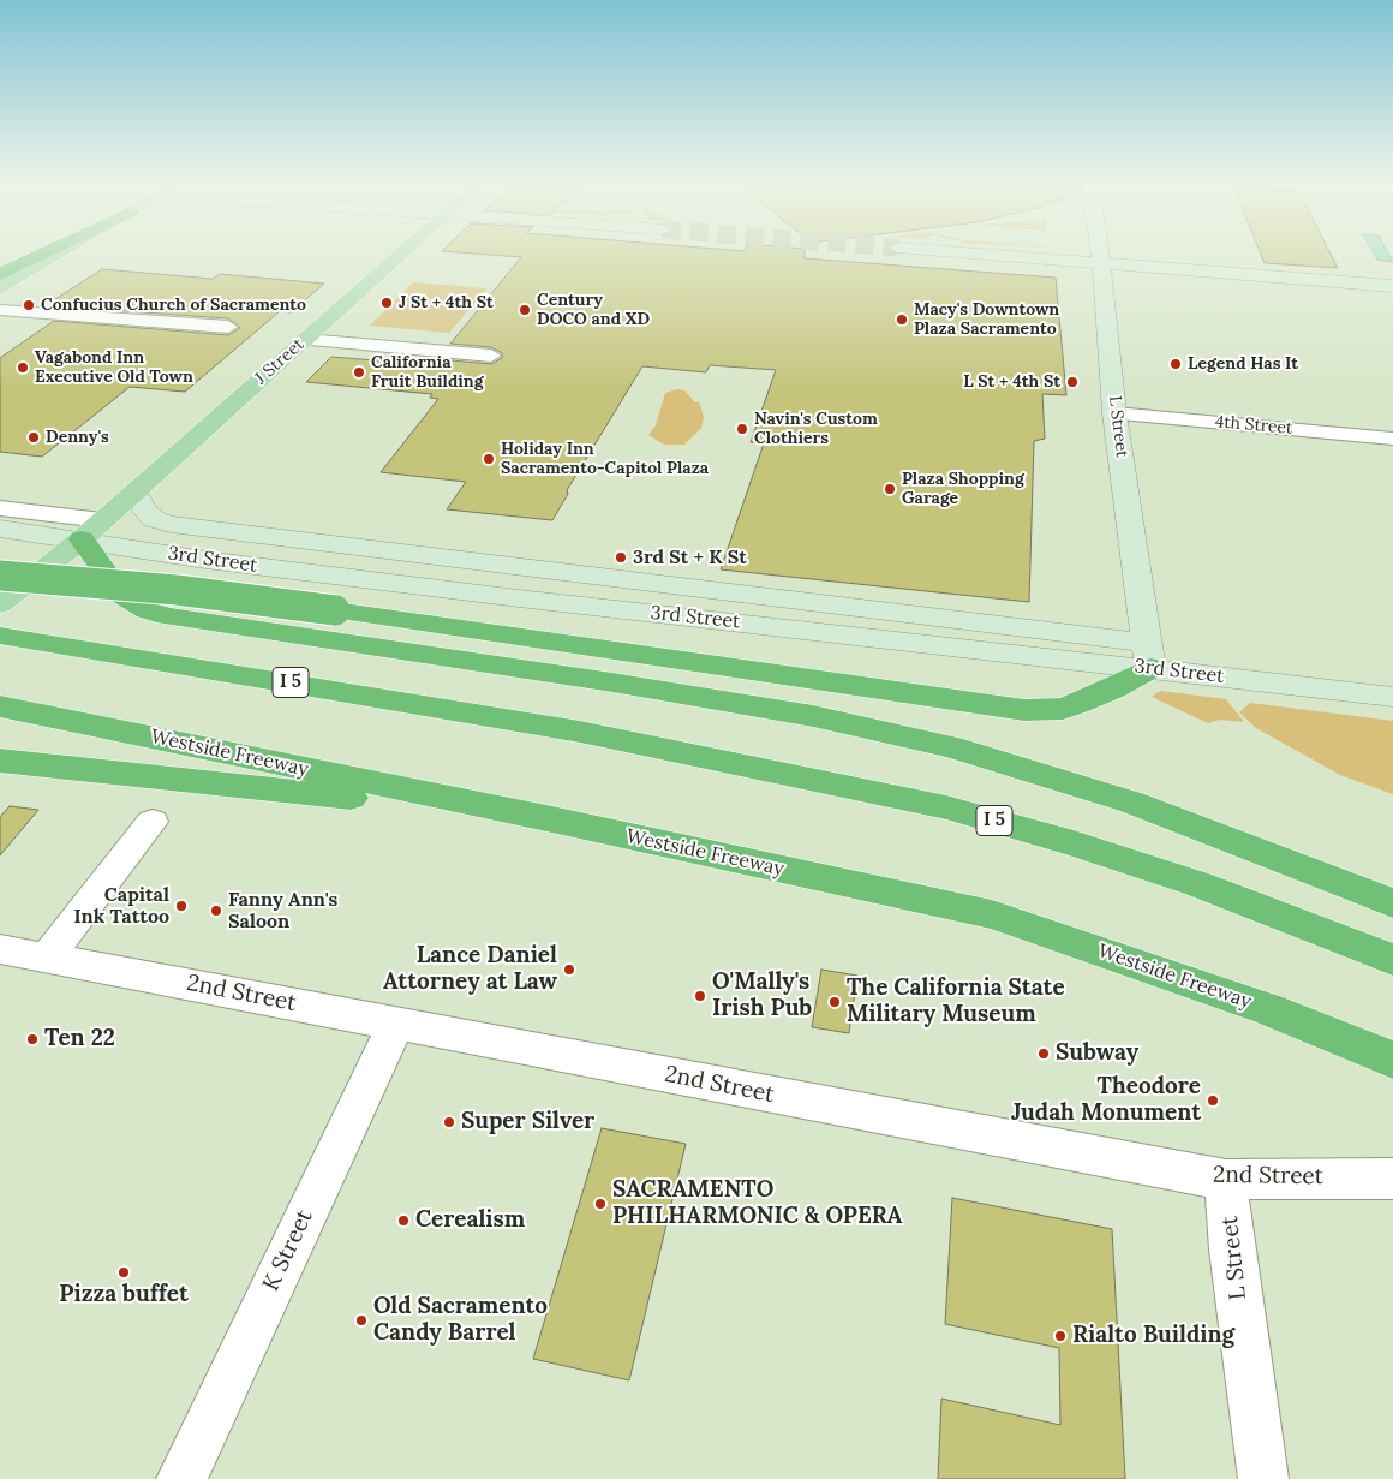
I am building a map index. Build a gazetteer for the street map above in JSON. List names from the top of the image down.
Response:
{
  "streets": {
    "highway": ["I 5", "Westside Freeway"],
    "main road": ["J Street"],
    "street": [
      "4th Street",
      "L Street",
      "3rd Street",
      "2nd Street",
      "K Street"
    ]
  },
  "crossings": [
    ["J Street", "3rd Street"],
    ["4th Street", "L Street"],
    ["L Street", "3rd Street"],
    ["L Street", "2nd Street"],
    ["2nd Street", "K Street"]
  ],
  "places": [
    "J St + 4th St",
    "Confucius Church of Sacramento",
    "Century DOCO and XD",
    "Macy's Downtown Plaza Sacramento",
    "Legend Has It",
    "Vagabond Inn Executive Old Town",
    "California Fruit Building",
    "L St + 4th St",
    "Navin's Custom Clothiers",
    "Denny's",
    "Holiday Inn Sacramento-Capitol Plaza",
    "Plaza Shopping Garage",
    "3rd St + K St",
    "Capital Ink Tattoo",
    "Fanny Ann's Saloon",
    "Lance Daniel Attorney at Law",
    "O'Mally's Irish Pub",
    "The California State Military Museum",
    "Ten 22",
    "Subway",
    "Theodore Judah Monument",
    "Super Silver",
    "SACRAMENTO PHILHARMONIC & OPERA",
    "Cerealism",
    "Pizza buffet",
    "Old Sacramento Candy Barrel",
    "Rialto Building"
  ]
}
